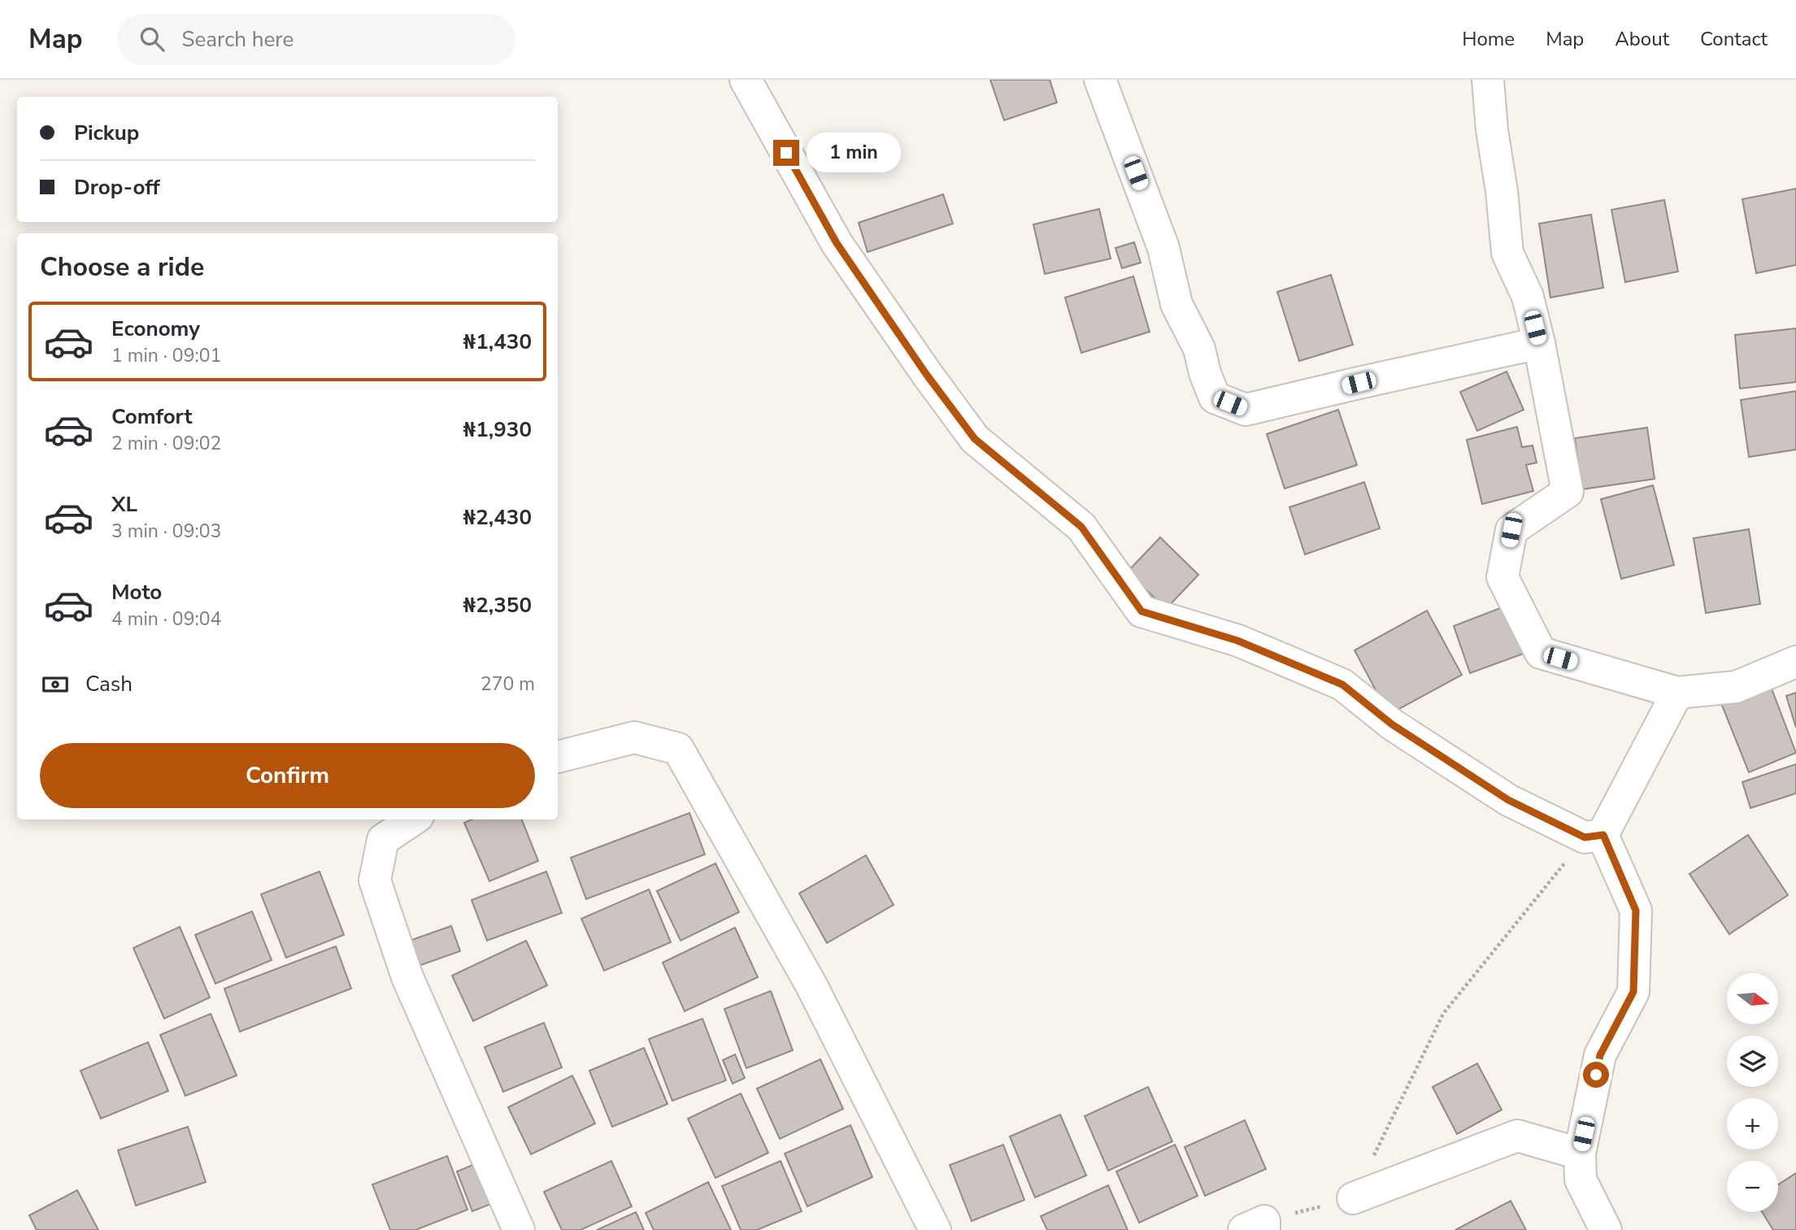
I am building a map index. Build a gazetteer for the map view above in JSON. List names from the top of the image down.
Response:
{
  "north": "right",
  "page": {
    "header": "Map",
    "search": "Search here",
    "nav": [
      "Home",
      "Map",
      "About",
      "Contact"
    ],
    "banner": ["Pickup", "Drop-off"],
    "bubble": "1 min",
    "heading": "Choose a ride",
    "list": [
      {
        "name": "Economy",
        "note": "1 min · 09:01",
        "value": "₦1,430"
      },
      {
        "name": "Comfort",
        "note": "2 min · 09:02",
        "value": "₦1,930"
      },
      {
        "name": "XL",
        "note": "3 min · 09:03",
        "value": "₦2,430"
      },
      {
        "name": "Moto",
        "note": "4 min · 09:04",
        "value": "₦2,350"
      }
    ],
    "pay": ["Cash", "270 m"],
    "buttons": "Confirm",
    "map_buttons": ["+", "−"]
  }
}
